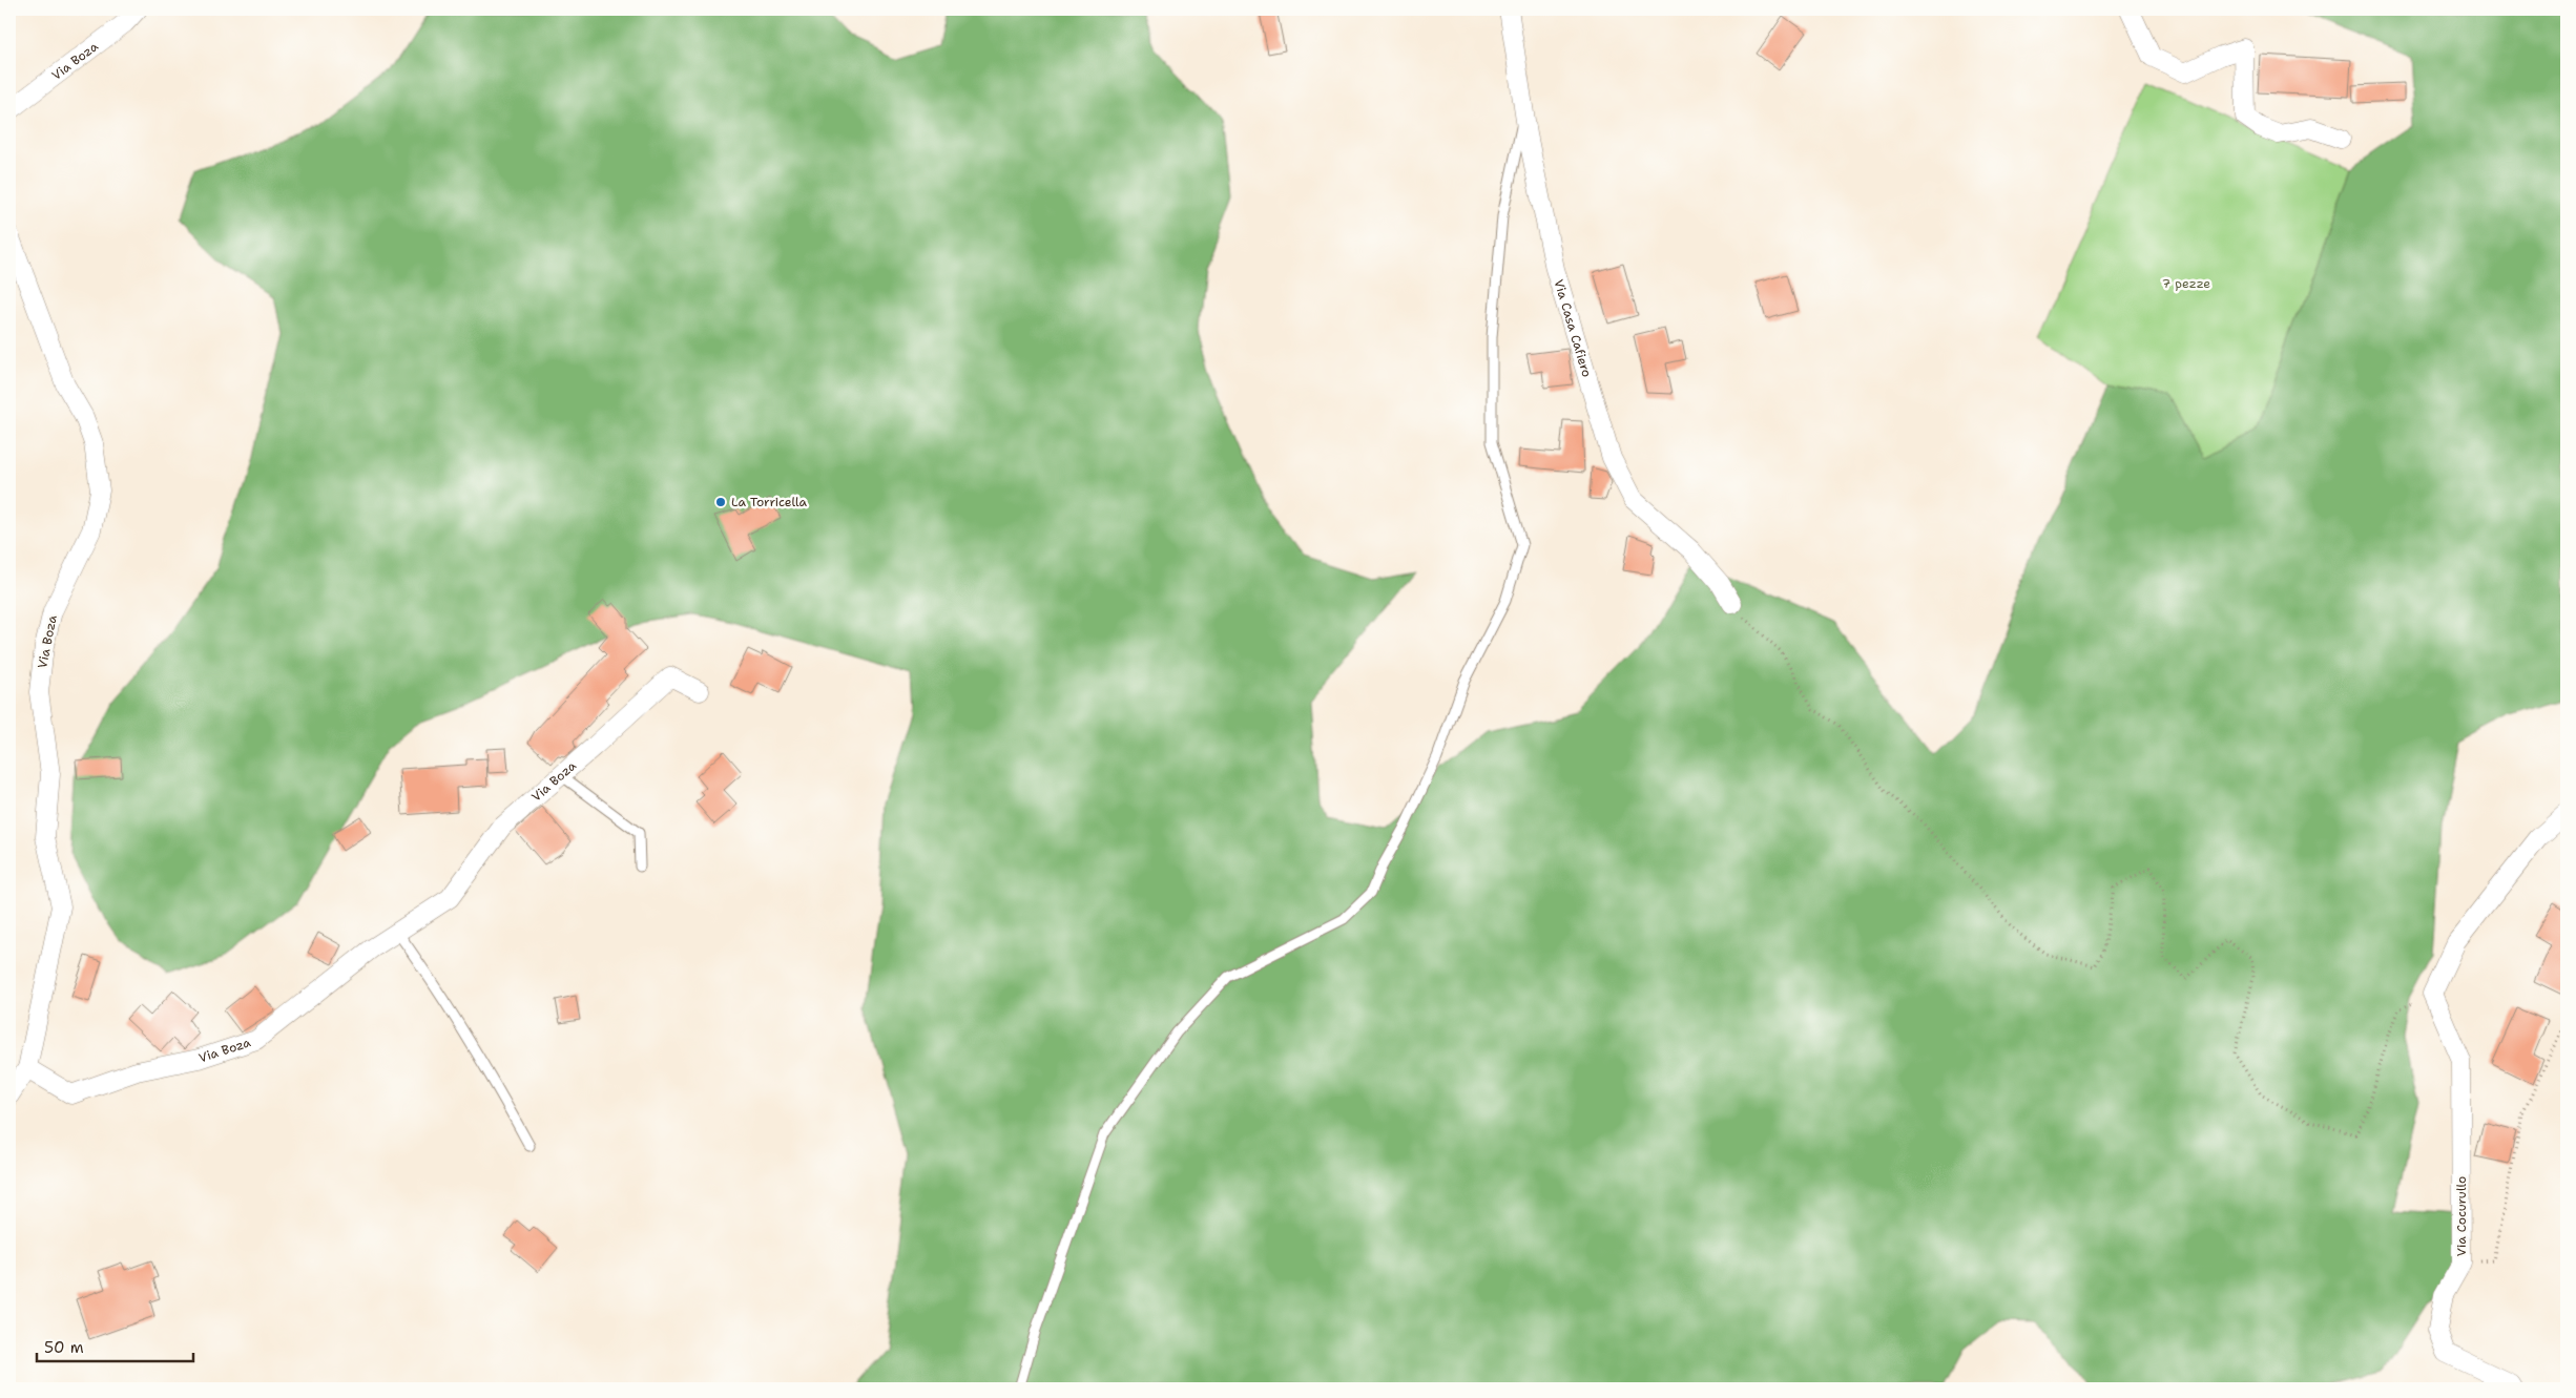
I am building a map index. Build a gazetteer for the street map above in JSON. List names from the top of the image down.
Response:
{
  "streets": {
    "street": ["Via Boza", "Via Casa Cafiero", "Via Cocurullo"]
  },
  "parks": ["7 pezze"],
  "places": ["La Torricella"],
  "scale_bar": "50 m"
}
